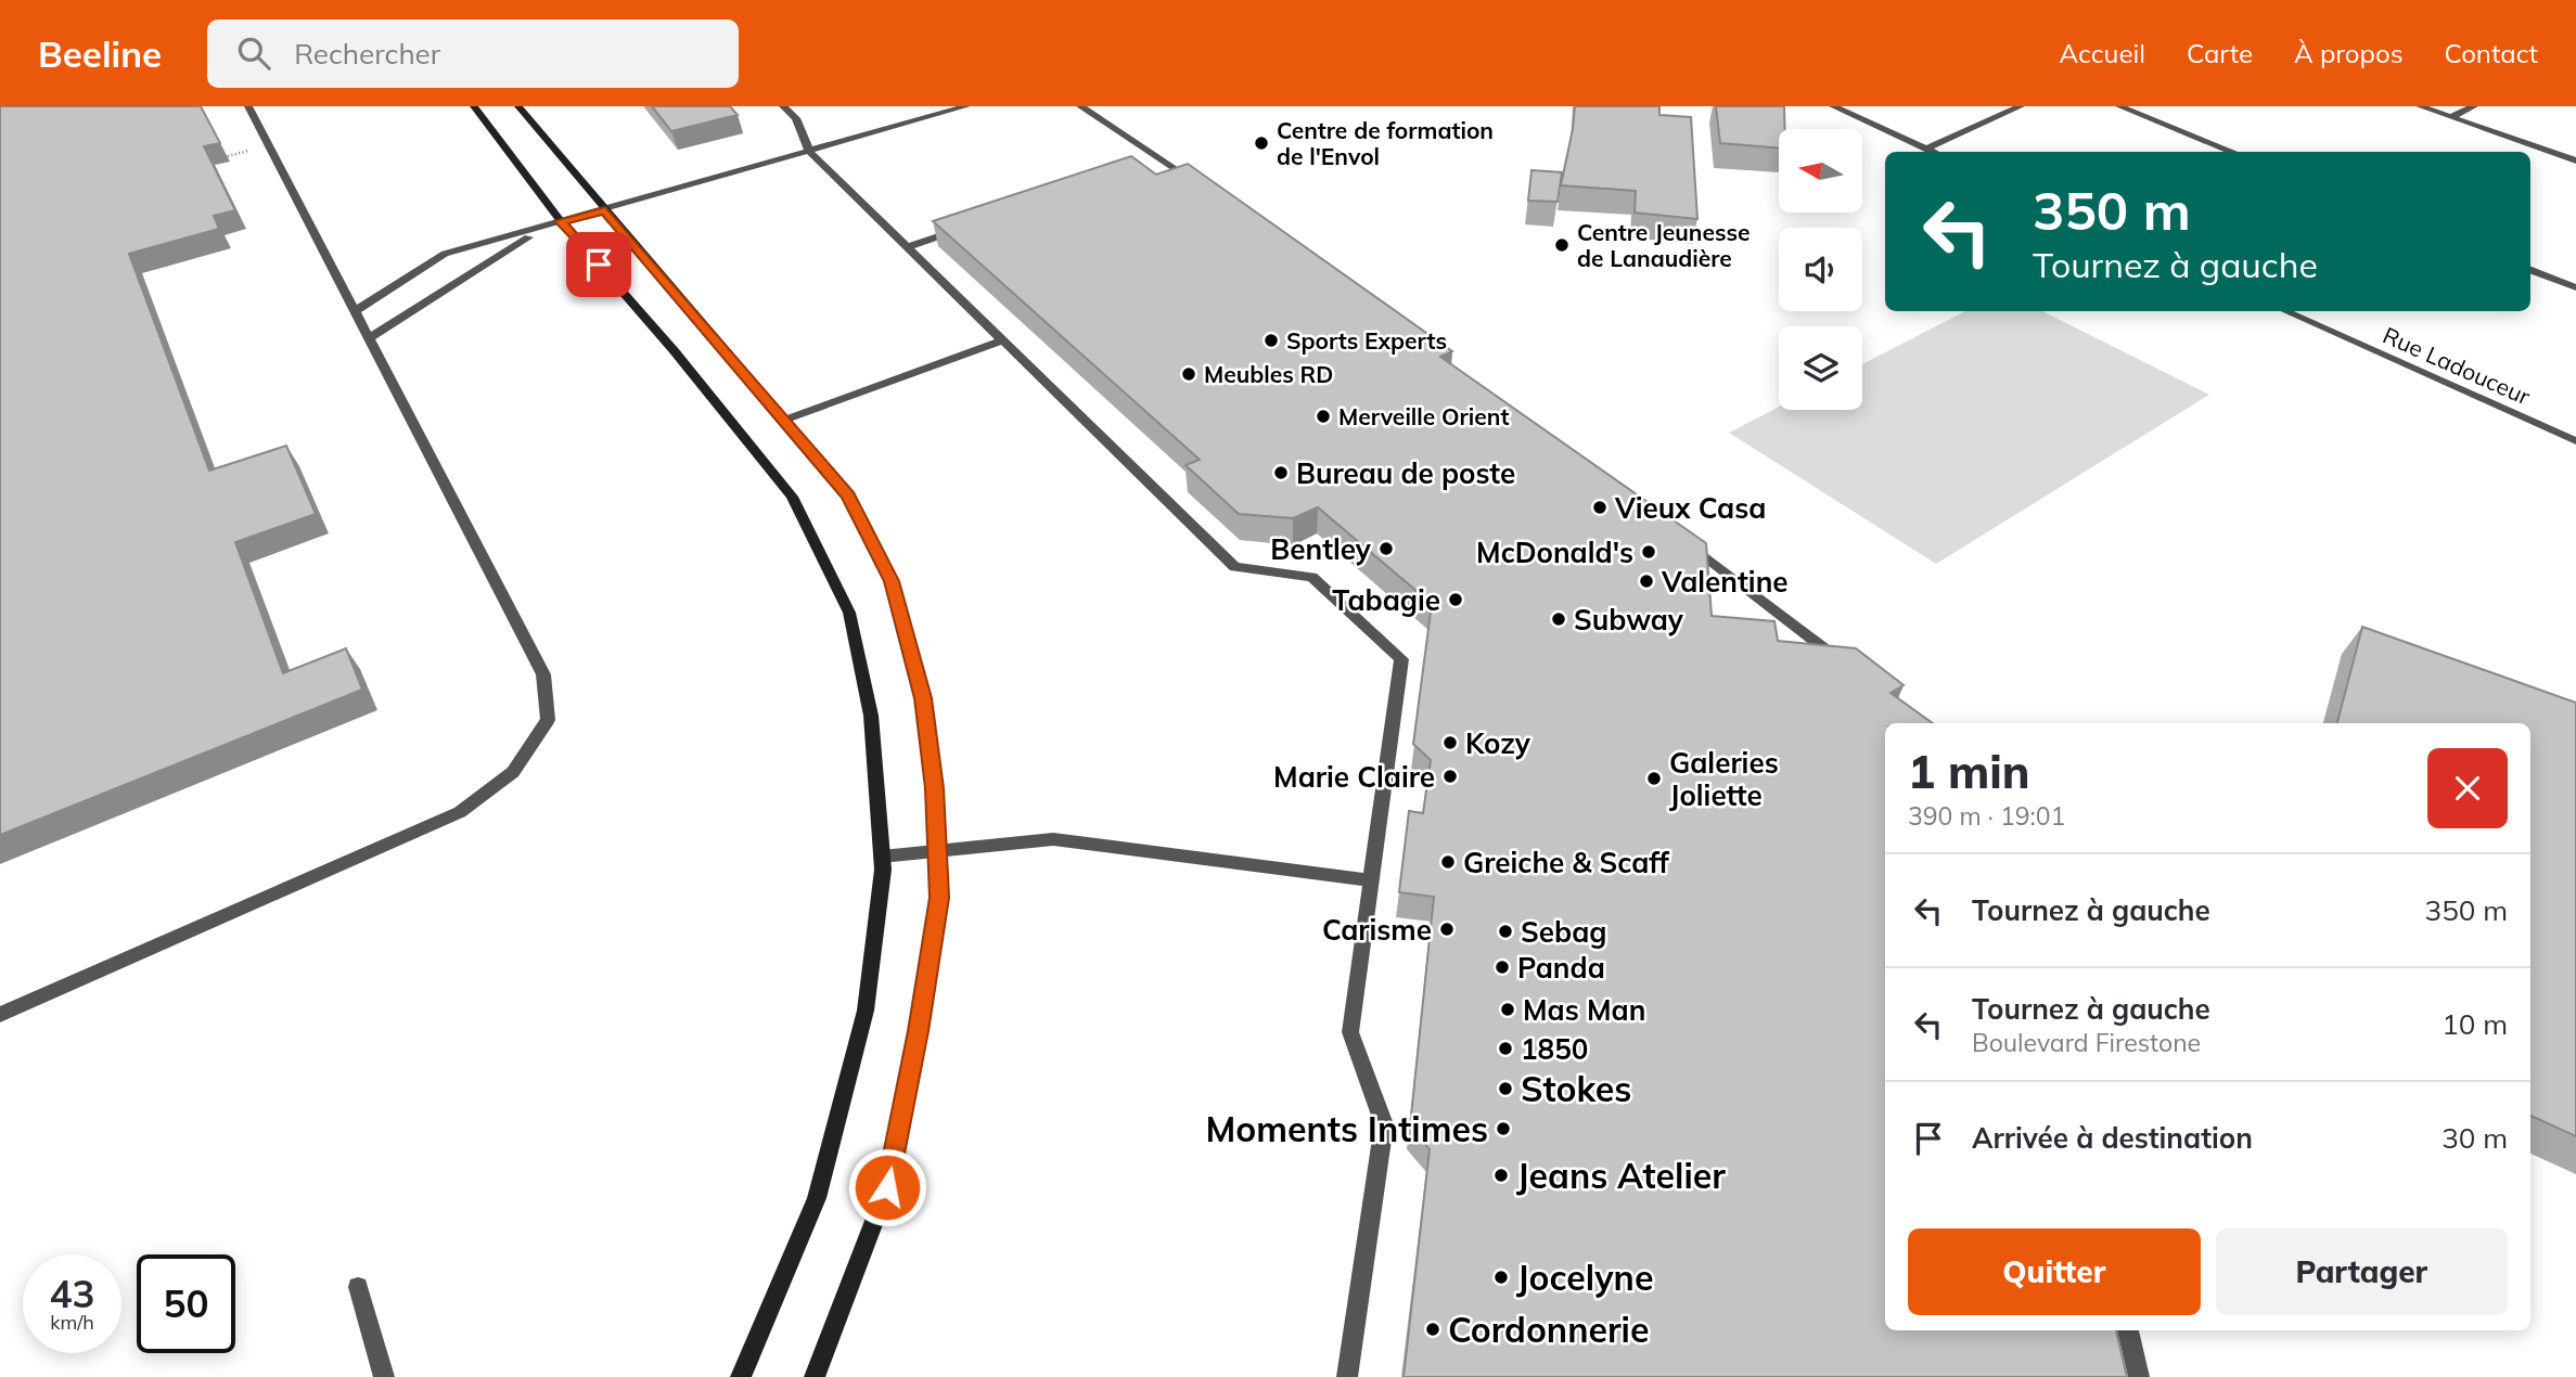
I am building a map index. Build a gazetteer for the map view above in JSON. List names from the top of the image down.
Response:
{
  "streets": {
    "street": ["Rue Ladouceur"]
  },
  "places": [
    "Centre de formation de l'Envol",
    "Centre Jeunesse de Lanaudière",
    "Sports Experts",
    "Meubles RD",
    "Merveille Orient",
    "Bureau de poste",
    "Vieux Casa",
    "Bentley",
    "McDonald's",
    "Valentine",
    "Tabagie",
    "Subway",
    "Kozy",
    "Marie Claire",
    "Galeries Joliette",
    "Greiche & Scaff",
    "Carisme",
    "Sebag",
    "Panda",
    "Mas Man",
    "1850",
    "Stokes",
    "Moments Intimes",
    "Jeans Atelier",
    "Jocelyne",
    "Cordonnerie"
  ],
  "north": "left",
  "page": {
    "header": "Beeline",
    "search": "Rechercher",
    "nav": [
      "Accueil",
      "Carte",
      "À propos",
      "Contact"
    ],
    "turn": ["350 m", "Tournez à gauche"],
    "heading": ["1 min", "390 m · 19:01"],
    "list": [
      {
        "name": "Tournez à gauche",
        "value": "350 m"
      },
      {
        "name": "Tournez à gauche",
        "note": "Boulevard Firestone",
        "value": "10 m"
      },
      {
        "name": "Arrivée à destination",
        "value": "30 m"
      }
    ],
    "buttons": ["Quitter", "Partager"],
    "speed": "43 km/h",
    "limit": "50"
  }
}
